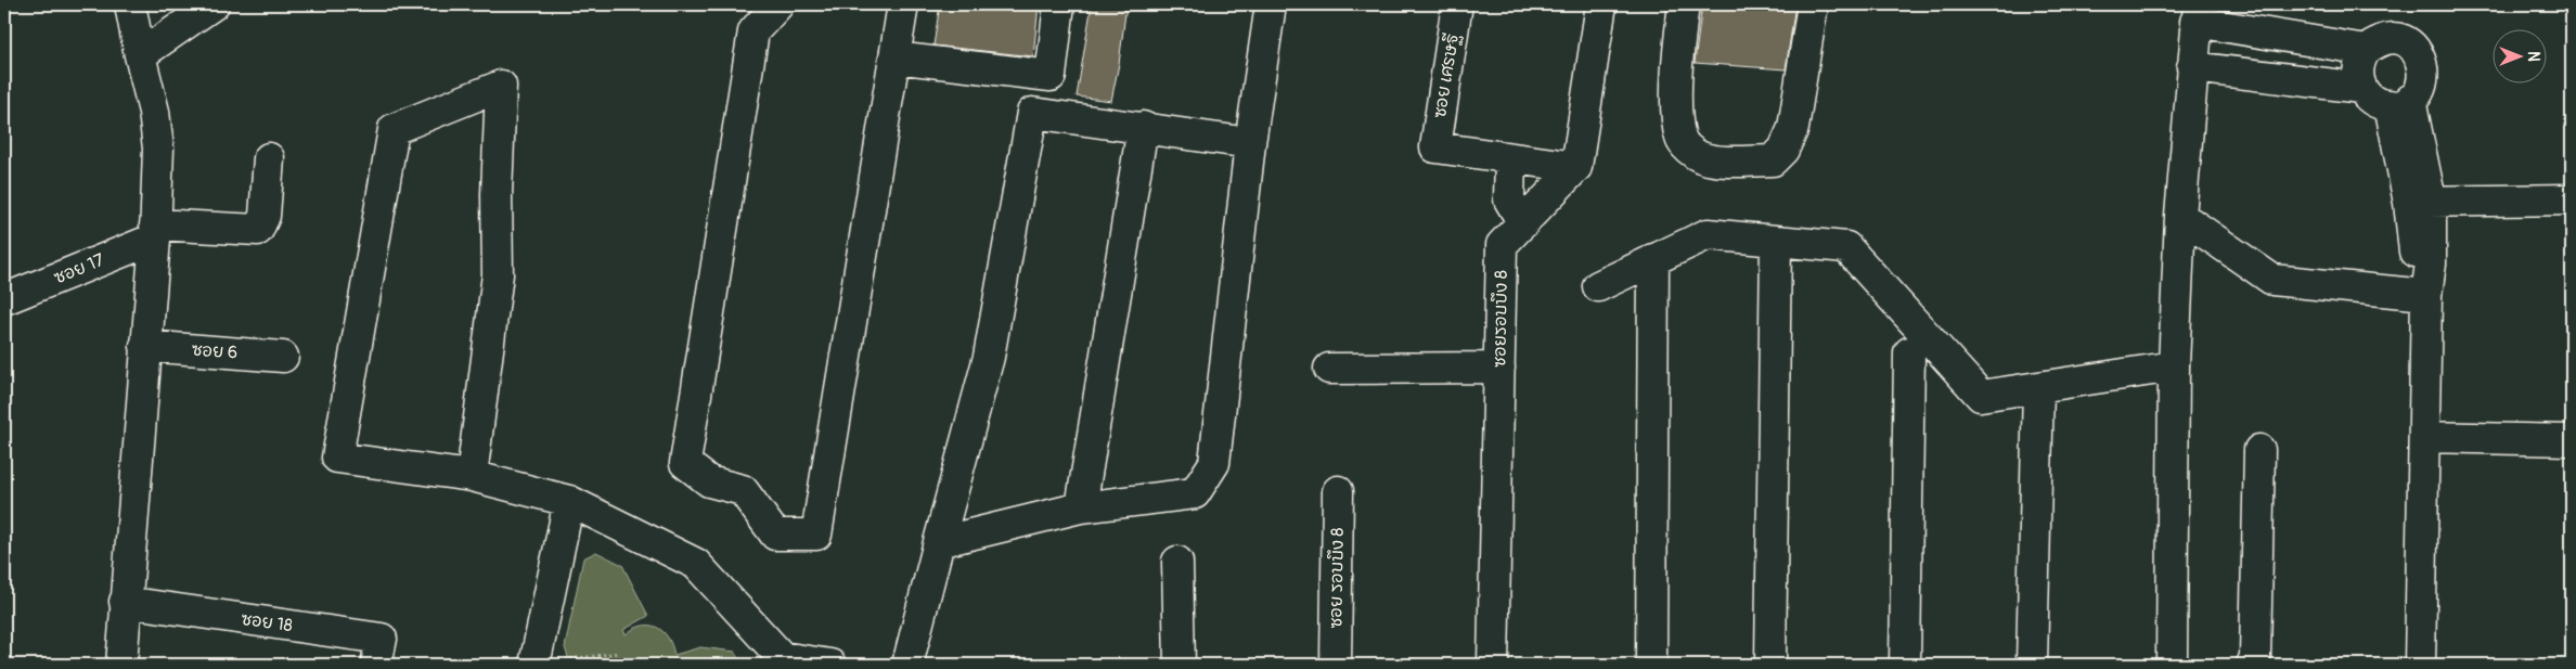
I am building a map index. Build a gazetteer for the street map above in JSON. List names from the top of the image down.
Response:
{
  "streets": {
    "street": [
      "ซอย เศรษฐี",
      "ซอย 17",
      "ซอยรอบบึง 8",
      "ซอย 6",
      "ซอย รอบบึง 8",
      "ซอย 18"
    ]
  },
  "north": "right"
}
